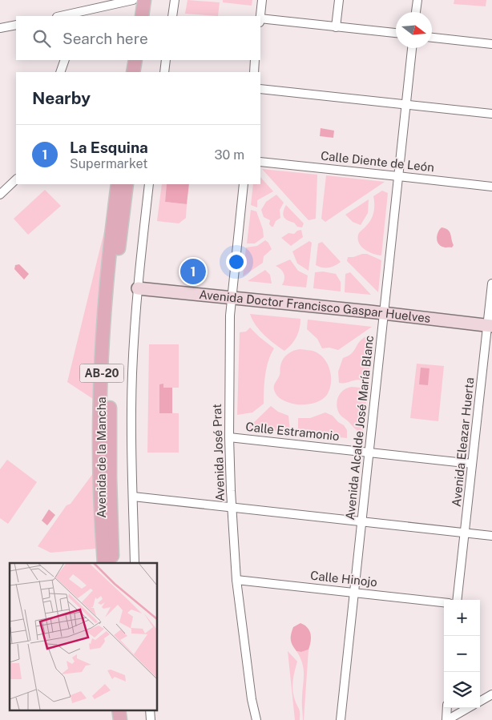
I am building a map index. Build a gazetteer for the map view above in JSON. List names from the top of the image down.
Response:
{
  "streets": {
    "main road": ["AB-20", "Avenida de la Mancha"],
    "street": [
      "Calle Diente de León",
      "Avenida Doctor Francisco Gaspar Huelves",
      "Avenida Alcalde José María Blanc",
      "Calle Estramonio",
      "Avenida Eleazar Huerta",
      "Avenida José Prat",
      "Calle Hinojo"
    ]
  },
  "crossings": [
    ["Calle Diente de León", "Avenida Alcalde José María Blanc"],
    ["Avenida Doctor Francisco Gaspar Huelves", "Avenida Alcalde José María Blanc"],
    ["Avenida Doctor Francisco Gaspar Huelves", "Avenida Eleazar Huerta"],
    ["Avenida Doctor Francisco Gaspar Huelves", "Avenida José Prat"],
    ["Avenida Alcalde José María Blanc", "Calle Estramonio"],
    ["Avenida Alcalde José María Blanc", "Calle Hinojo"],
    ["Calle Estramonio", "Avenida Eleazar Huerta"],
    ["Calle Estramonio", "Avenida José Prat"],
    ["Avenida José Prat", "Calle Hinojo"]
  ],
  "north": "right",
  "page": {
    "search": "Search here",
    "heading": "Nearby",
    "list": [
      {
        "mark": "1",
        "name": "La Esquina",
        "note": "Supermarket",
        "value": "30 m"
      }
    ],
    "pins": "1",
    "map_buttons": ["+", "−"]
  }
}
